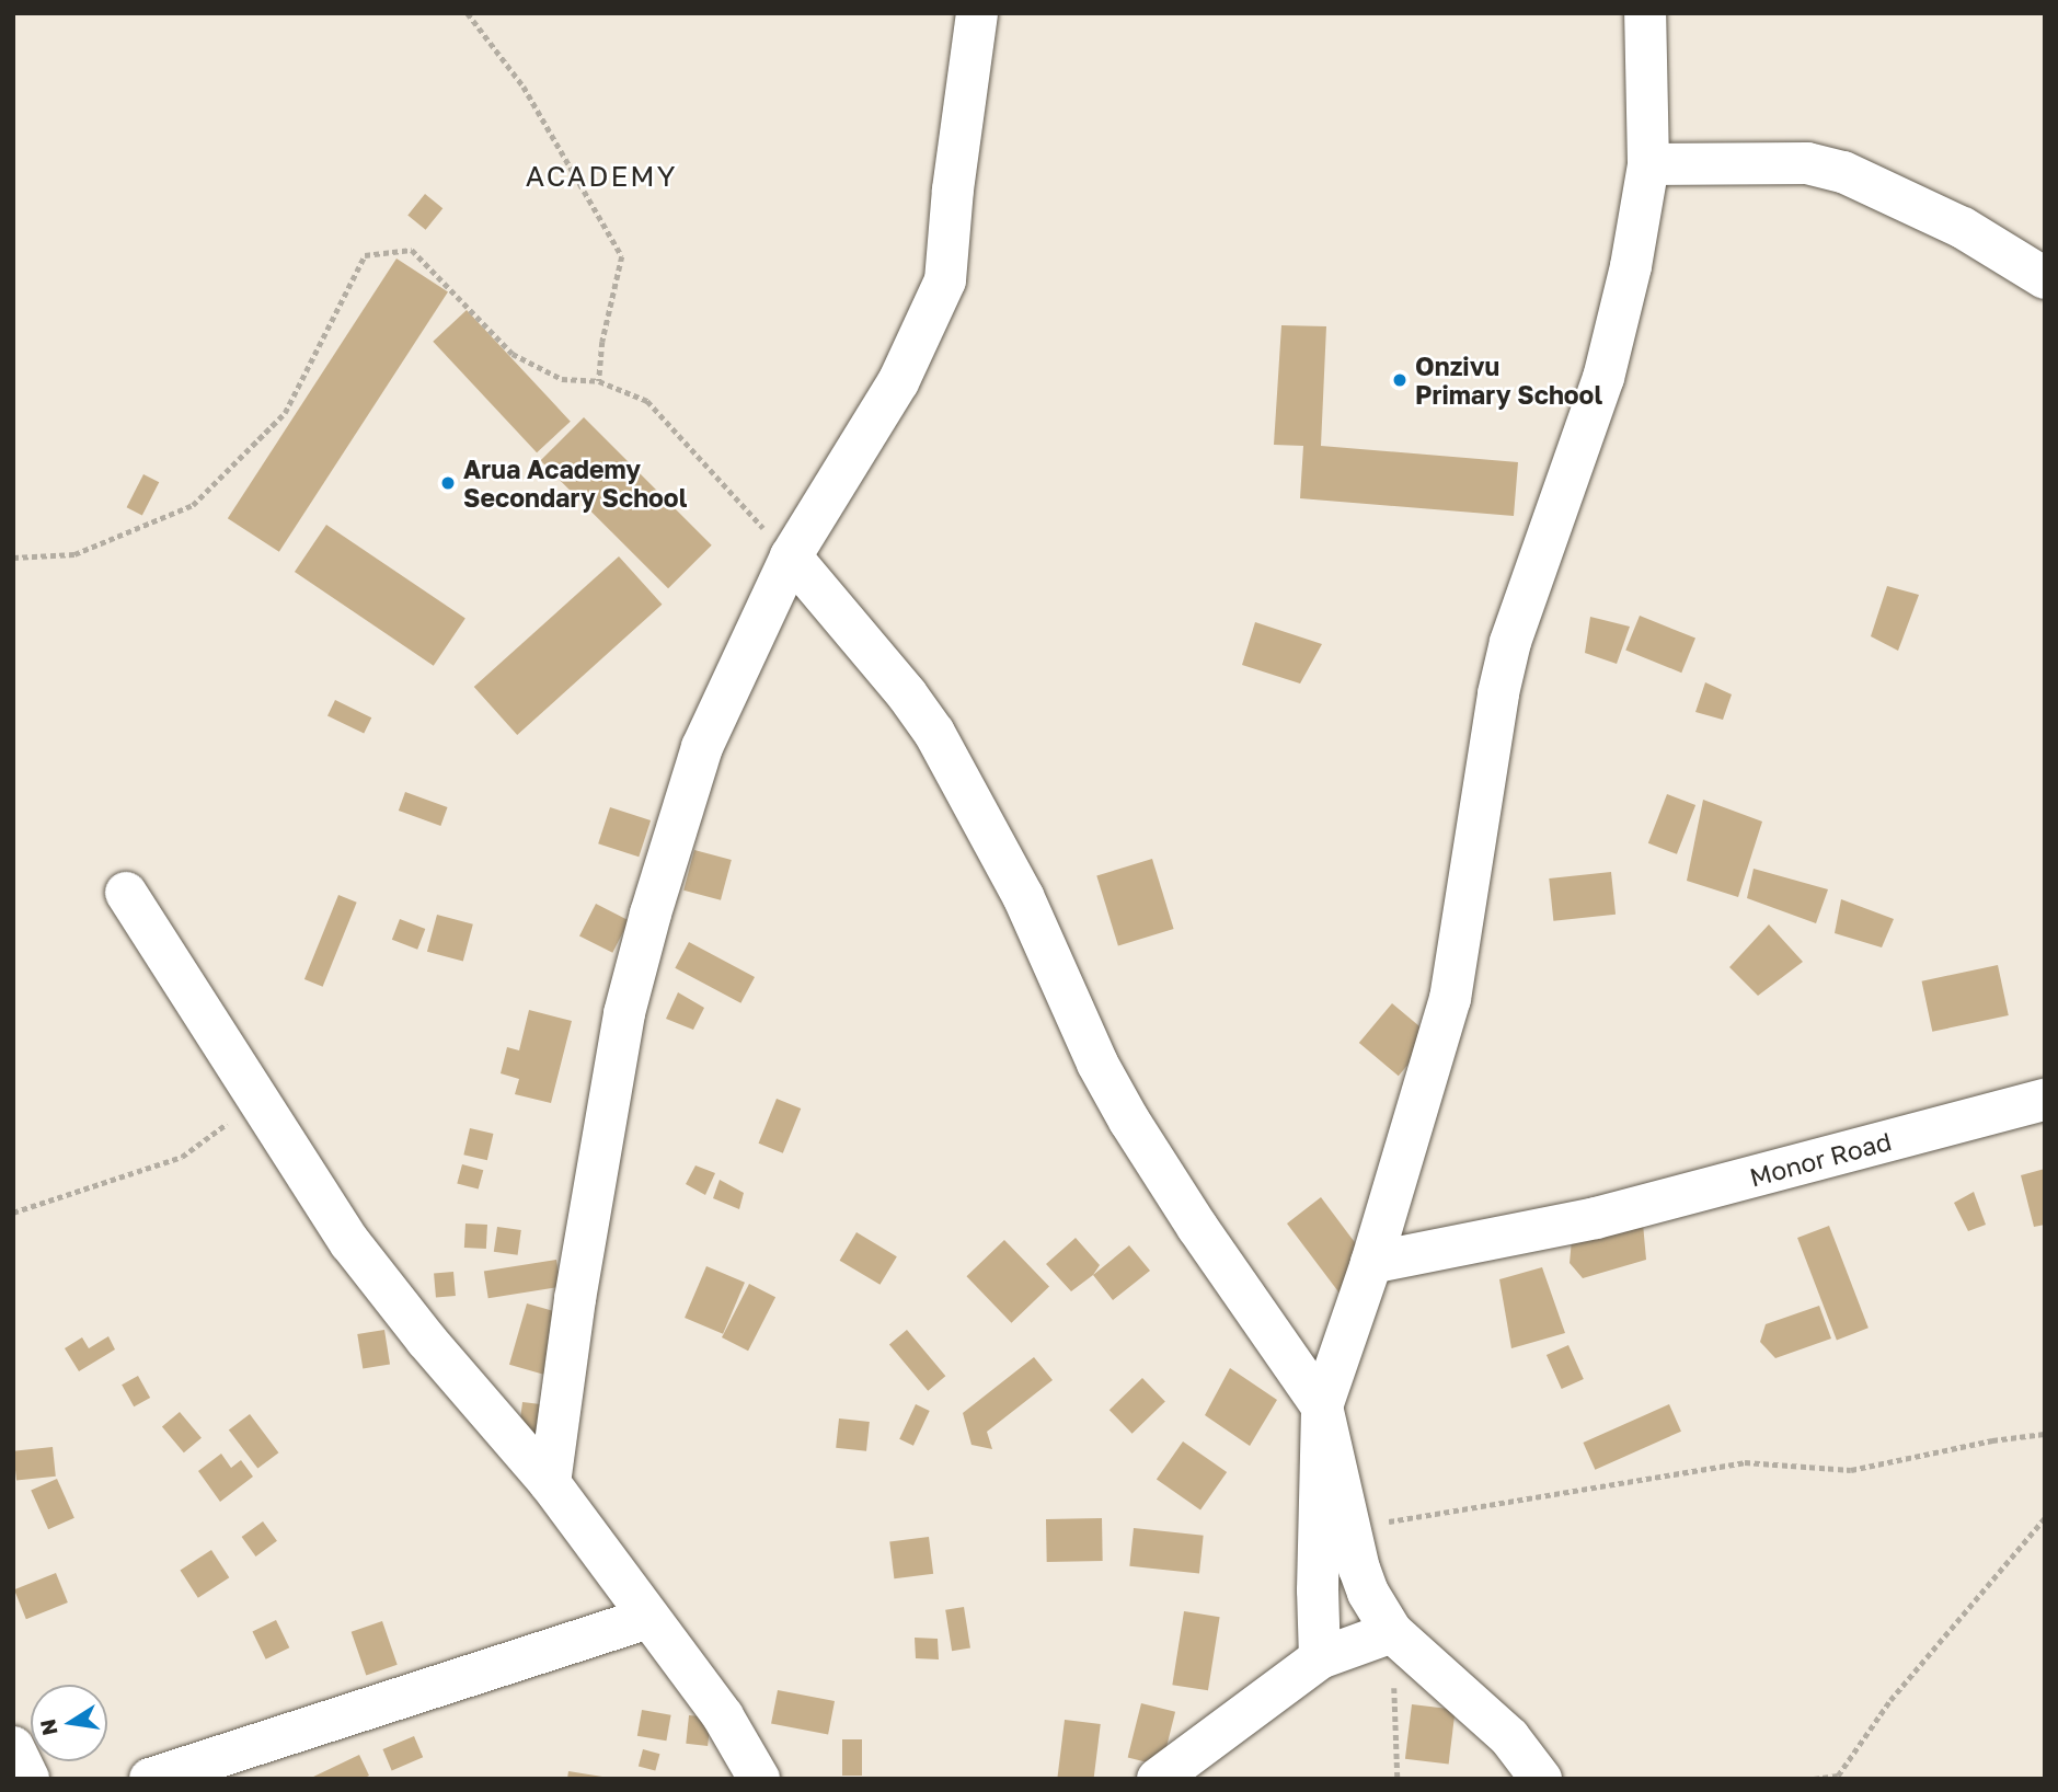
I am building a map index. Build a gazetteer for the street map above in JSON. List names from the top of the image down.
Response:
{
  "streets": {
    "street": ["Monor Road"]
  },
  "districts": ["ACADEMY"],
  "places": ["Onzivu Primary School", "Arua Academy Secondary School"],
  "north": "left"
}
